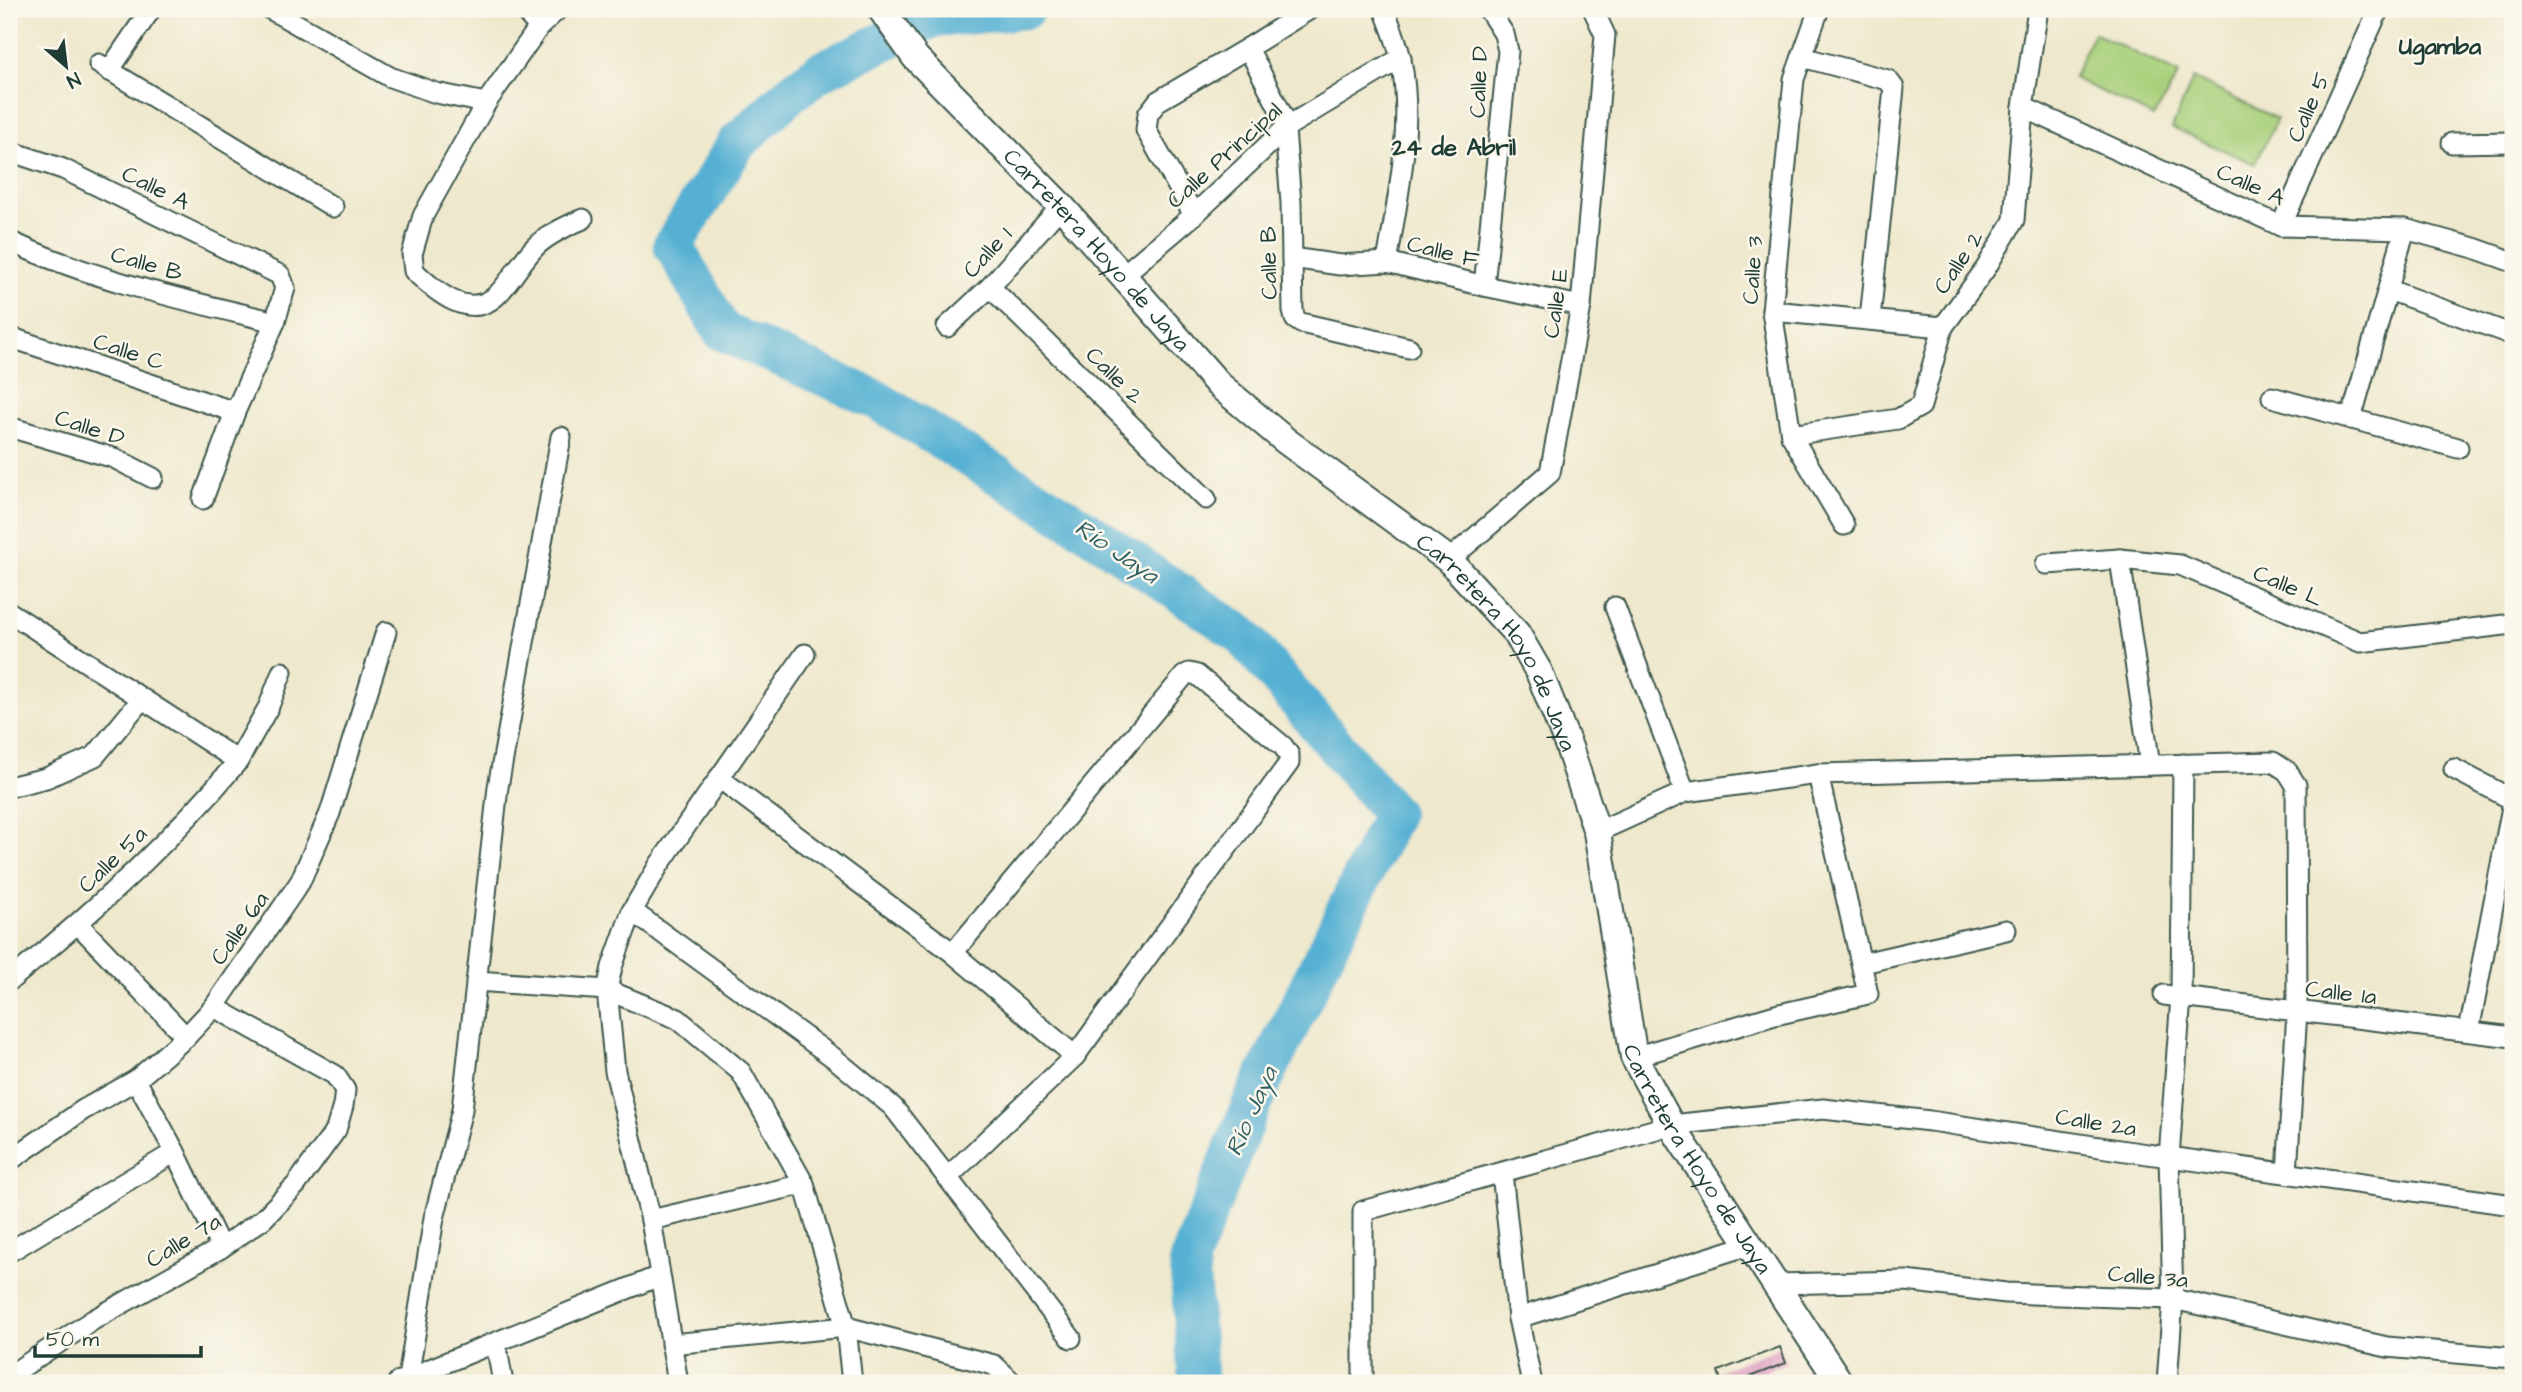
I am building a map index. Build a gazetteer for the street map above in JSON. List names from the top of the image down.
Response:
{
  "streets": {
    "street": [
      "Calle D",
      "Calle 5",
      "Calle Principal",
      "Calle A",
      "Carretera Hoyo de Jaya",
      "Calle F",
      "Calle 1",
      "Calle 2",
      "Calle B",
      "Calle 3",
      "Calle E",
      "Calle C",
      "Calle L",
      "Calle 5a",
      "Calle 6a",
      "Calle 1a",
      "Calle 2a",
      "Calle 7a",
      "Calle 3a"
    ]
  },
  "crossings": [
    ["Calle D", "Calle F"],
    ["Calle 5", "Calle A"],
    ["Calle Principal", "Carretera Hoyo de Jaya"],
    ["Calle Principal", "Calle B"],
    ["Calle A", "Calle 2"],
    ["Calle A", "Calle B"],
    ["Carretera Hoyo de Jaya", "Calle 1"],
    ["Carretera Hoyo de Jaya", "Calle E"],
    ["Carretera Hoyo de Jaya", "Calle 2a"],
    ["Carretera Hoyo de Jaya", "Calle 3a"],
    ["Calle F", "Calle B"],
    ["Calle F", "Calle E"],
    ["Calle 1", "Calle 2"],
    ["Calle 2", "Calle 3"],
    ["Calle 6a", "Calle 7a"]
  ],
  "districts": ["Ugamba", "24 de Abril"],
  "water": ["Río Jaya"],
  "scale_bar": "50 m",
  "north": "bottom right"
}
